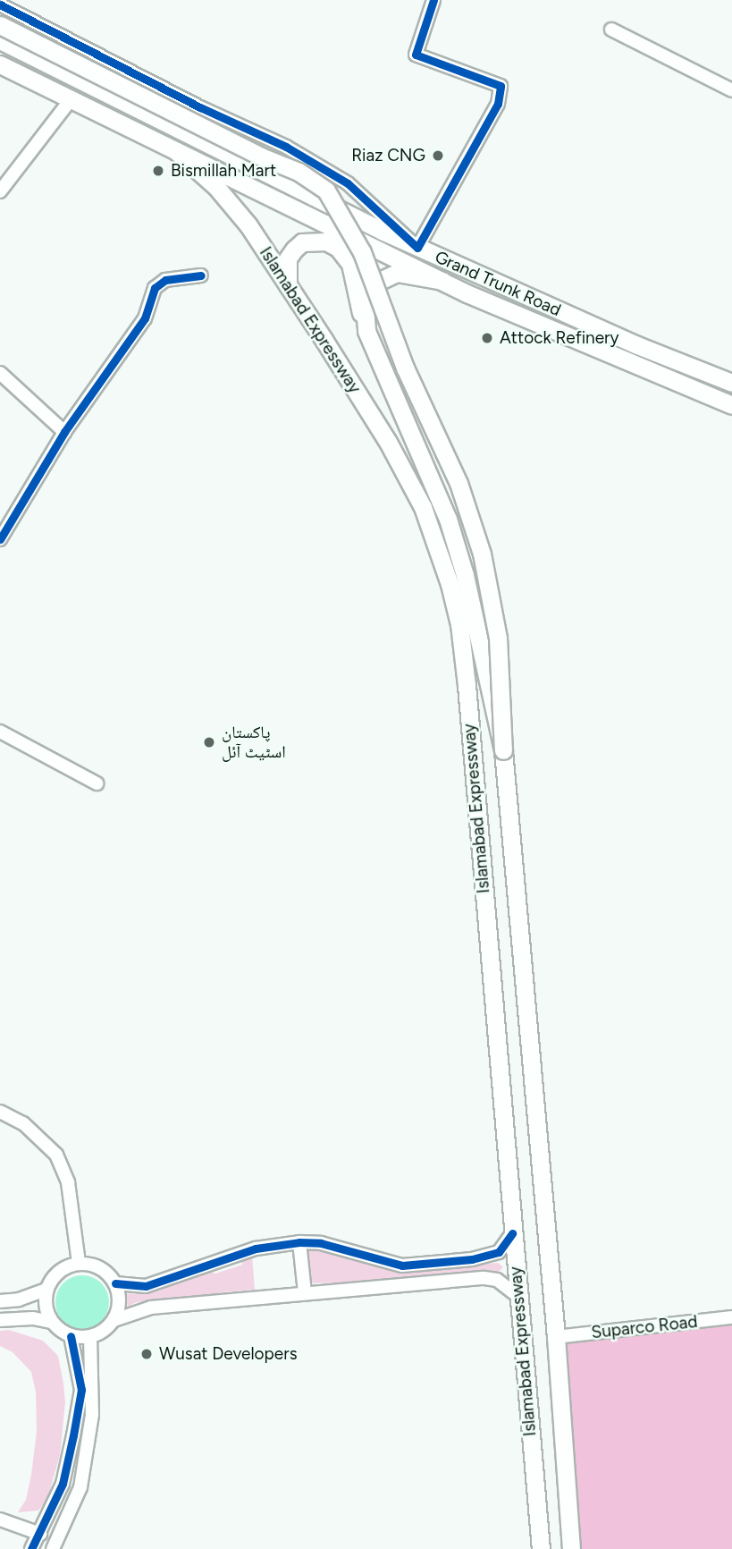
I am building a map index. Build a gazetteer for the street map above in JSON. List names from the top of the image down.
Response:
{
  "streets": {
    "highway": ["Grand Trunk Road", "Islamabad Expressway"],
    "street": ["Suparco Road"]
  },
  "crossings": [
    ["Grand Trunk Road", "Islamabad Expressway"],
    ["Islamabad Expressway", "Suparco Road"]
  ],
  "places": [
    "Riaz CNG",
    "Bismillah Mart",
    "Attock Refinery",
    "پاکستان اسٹیٹ آئل",
    "Wusat Developers"
  ]
}
